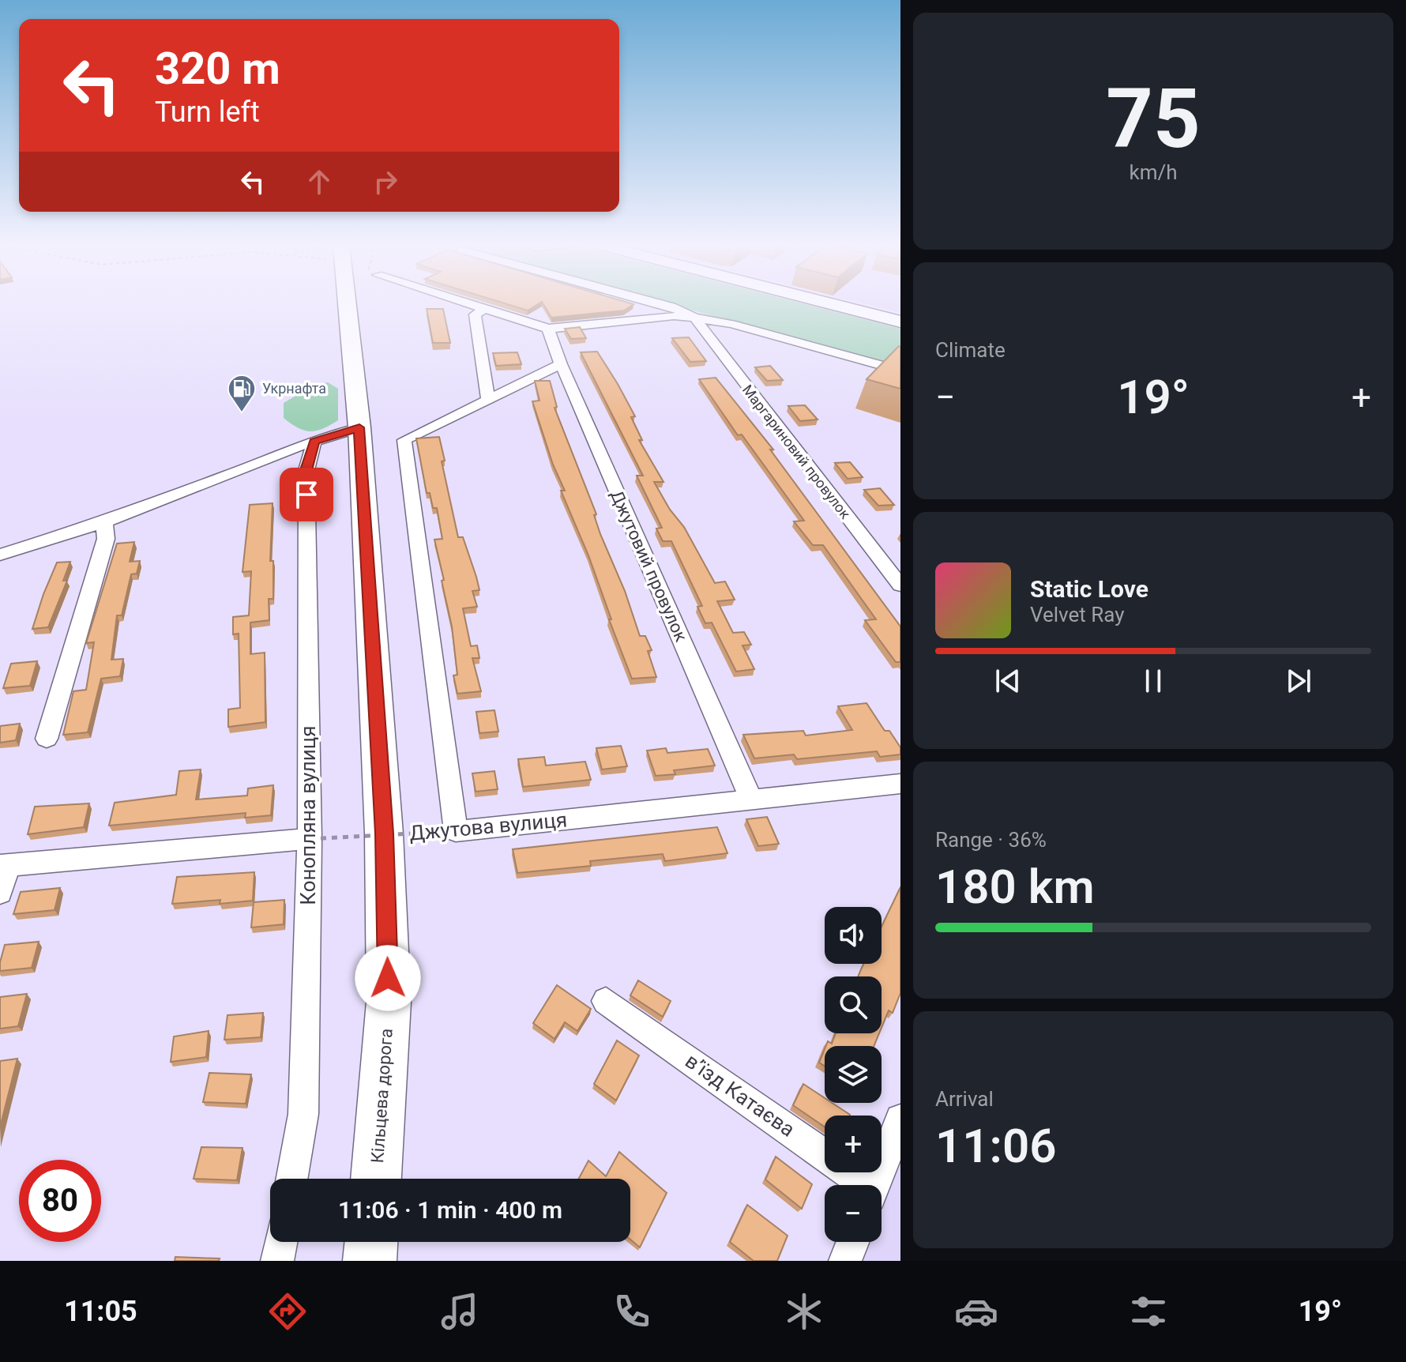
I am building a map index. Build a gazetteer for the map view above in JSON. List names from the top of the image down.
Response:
{
  "streets": {
    "highway": ["Кільцева дорога"],
    "street": [
      "Маргариновий провулок",
      "Джутовий провулок",
      "Конопляна вулиця",
      "Джутова вулиця",
      "в’їзд Катаєва"
    ]
  },
  "crossings": [
    ["Джутовий провулок", "Джутова вулиця"],
    ["Конопляна вулиця", "Джутова вулиця"]
  ],
  "places": {
    "fuel station": ["Укрнафта"]
  },
  "page": {
    "tile": [
      ["75", "km/h"],
      "Climate",
      ["Range · 36%", "180 km"],
      ["Arrival", "11:06"]
    ],
    "turn": ["320 m", "Turn left"],
    "heat": ["−", "19°", "+"],
    "song": ["Static Love", "Velvet Ray"],
    "map_buttons": ["+", "−"],
    "limit": "80",
    "trip": "11:06 · 1 min · 400 m",
    "tabs": ["11:05", "19°"]
  }
}
